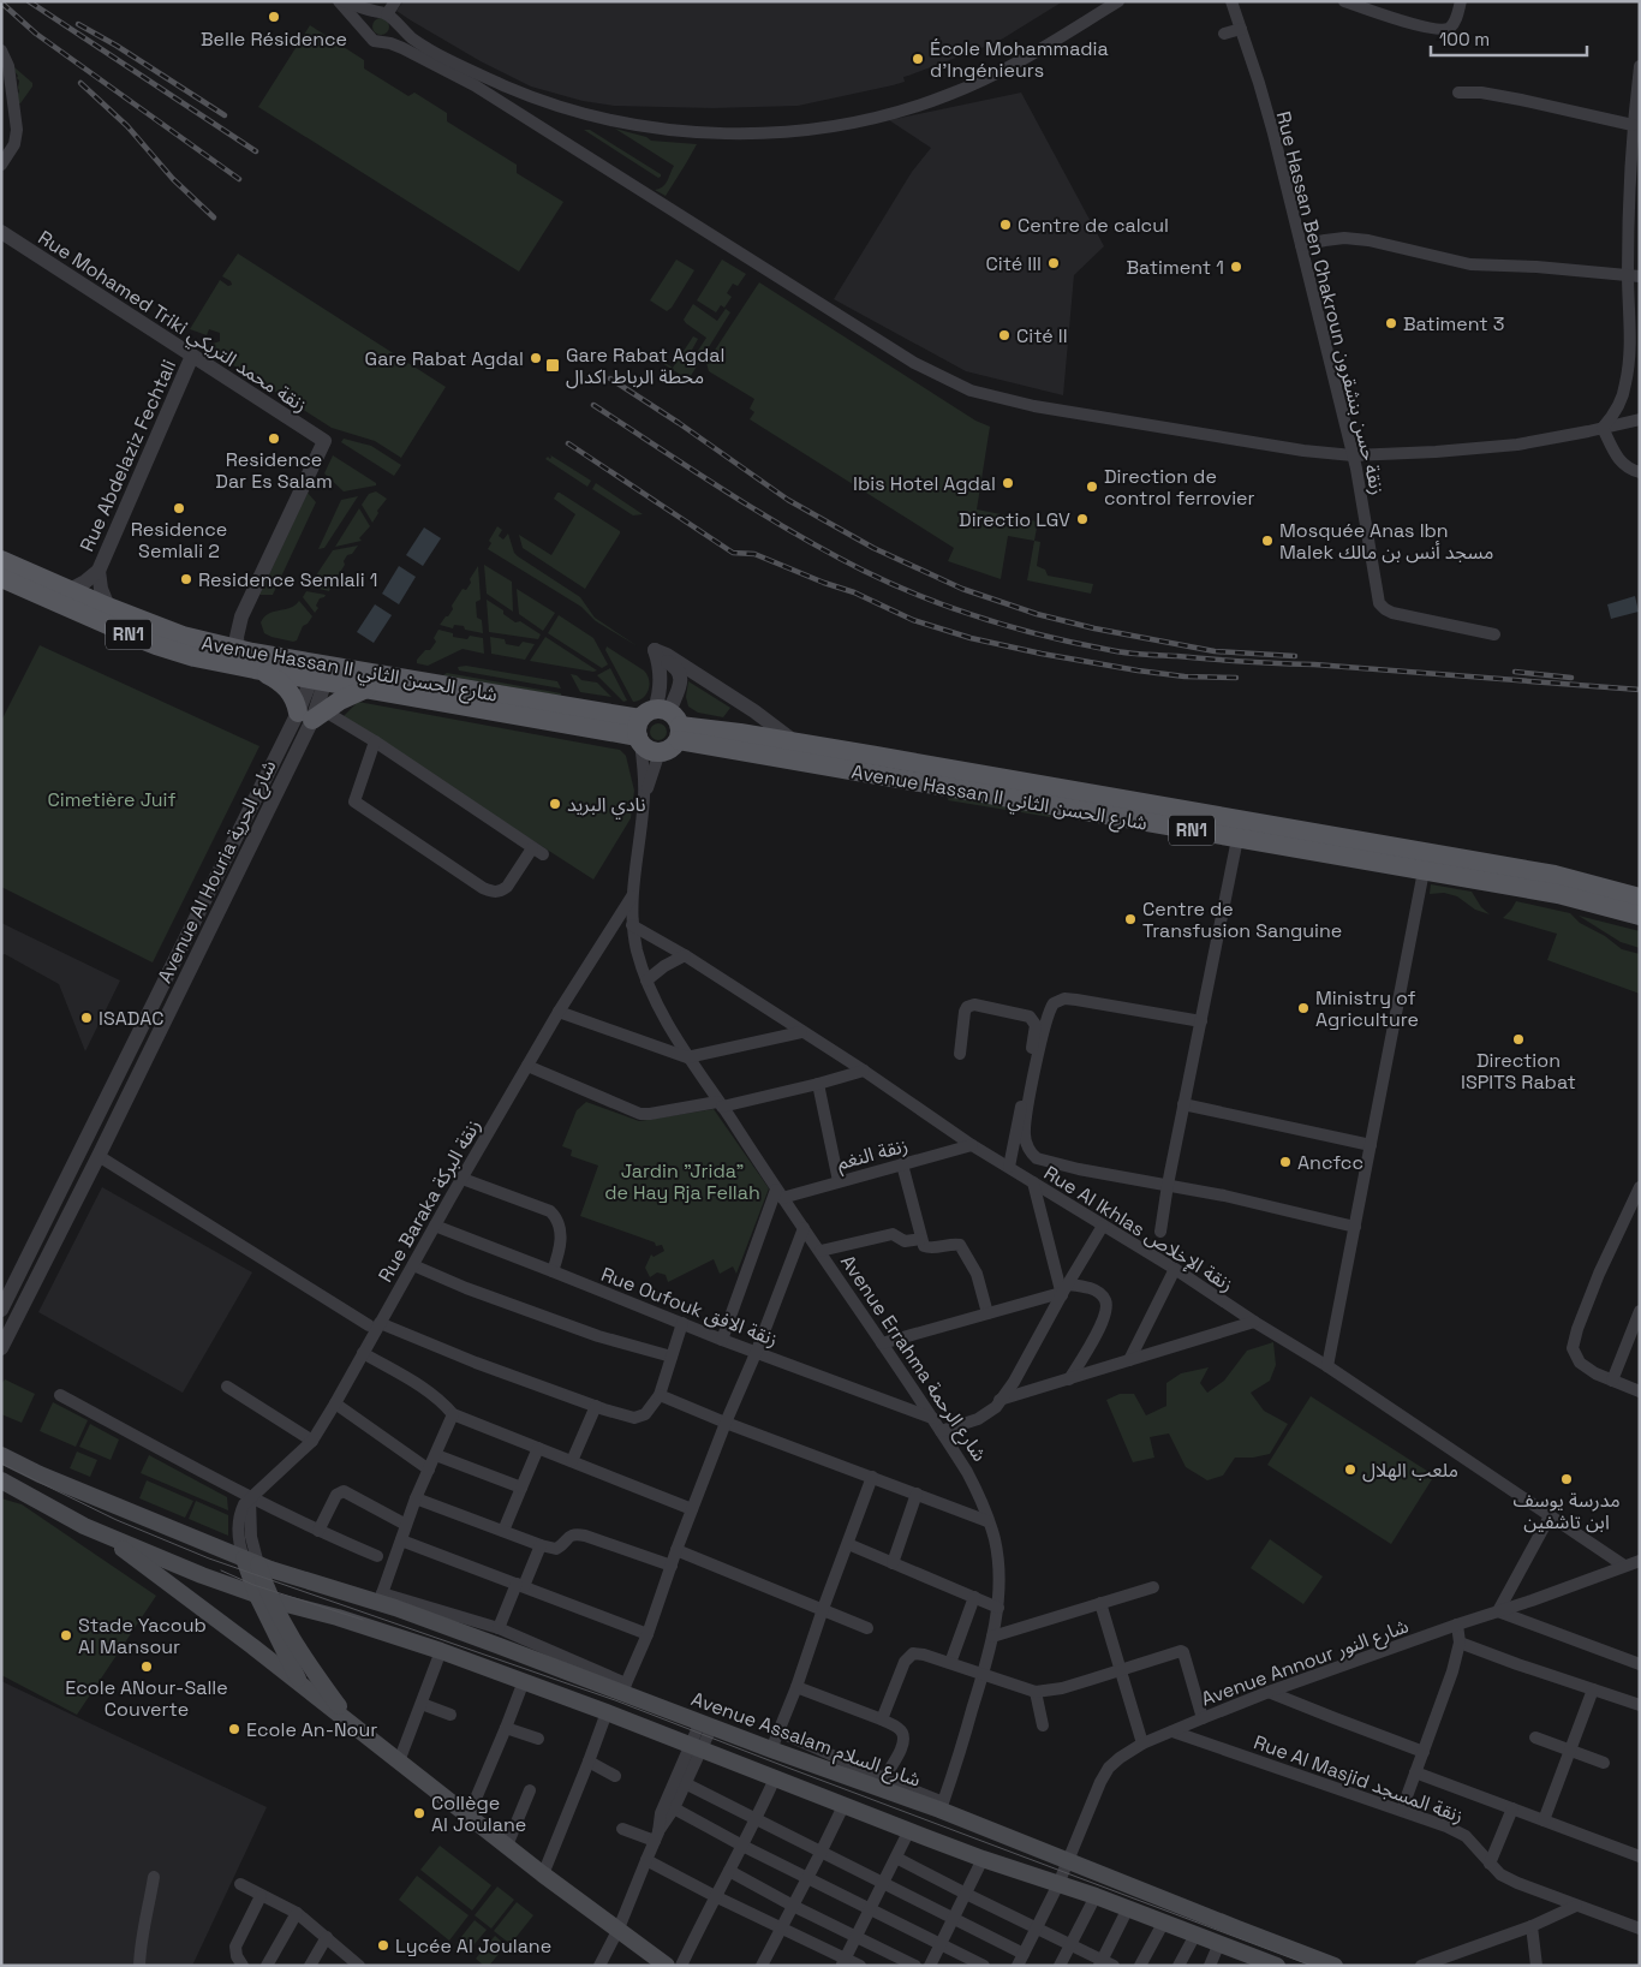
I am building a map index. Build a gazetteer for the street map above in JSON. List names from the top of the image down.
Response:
{
  "streets": {
    "main road": ["RN1", "Avenue Hassan II شارع الحسن الثاني", "Avenue Assalam شارع السلام"],
    "street": [
      "Rue Hassan Ben Chakroun زنقة حسن بنشقرون",
      "Rue Mohamed Triki زنقة محمد التريكي",
      "Rue Abdelaziz Fechtali",
      "Avenue Al Houria شارع الحرية",
      "زنقة النغم",
      "Rue Baraka زنقة البركة",
      "Rue Al Ikhlas زنقة الإخلاص",
      "Rue Oufouk زنقة الافق",
      "Avenue Errahma شارع الرحمة",
      "Avenue Annour شارع النور",
      "Rue Al Masjid زنقة المسجد"
    ]
  },
  "crossings": [
    ["Rue Mohamed Triki زنقة محمد التريكي", "Rue Abdelaziz Fechtali"],
    ["Rue Mohamed Triki زنقة محمد التريكي", "Avenue Hassan II شارع الحسن الثاني"],
    ["RN1", "Avenue Hassan II شارع الحسن الثاني"],
    ["RN1", "Avenue Errahma شارع الرحمة"],
    ["Avenue Hassan II شارع الحسن الثاني", "Avenue Al Houria شارع الحرية"],
    ["Avenue Hassan II شارع الحسن الثاني", "Avenue Errahma شارع الرحمة"],
    ["زنقة النغم", "Rue Al Ikhlas زنقة الإخلاص"],
    ["زنقة النغم", "Avenue Errahma شارع الرحمة"],
    ["Rue Baraka زنقة البركة", "Rue Oufouk زنقة الافق"],
    ["Rue Baraka زنقة البركة", "Avenue Errahma شارع الرحمة"],
    ["Rue Baraka زنقة البركة", "Avenue Assalam شارع السلام"],
    ["Rue Al Ikhlas زنقة الإخلاص", "Avenue Errahma شارع الرحمة"],
    ["Rue Al Ikhlas زنقة الإخلاص", "Avenue Annour شارع النور"],
    ["Rue Oufouk زنقة الافق", "Avenue Errahma شارع الرحمة"],
    ["Avenue Errahma شارع الرحمة", "Avenue Assalam شارع السلام"],
    ["Avenue Annour شارع النور", "Avenue Assalam شارع السلام"],
    ["Avenue Annour شارع النور", "Rue Al Masjid زنقة المسجد"]
  ],
  "parks": ["Cimetière Juif", "Jardin \"Jrida\" de Hay Rja Fellah"],
  "places": {
    "other": [
      "Belle Résidence",
      "École Mohammadia d'Ingénieurs",
      "Centre de calcul",
      "Cité III",
      "Batiment 1",
      "Batiment 3",
      "Cité II",
      "Gare Rabat Agdal",
      "Residence Dar Es Salam",
      "Ibis Hotel Agdal",
      "Direction de control ferrovier",
      "Residence Semlali 2",
      "Directio LGV",
      "Mosquée Anas Ibn Malek مسجد أنس بن مالك",
      "Residence Semlali 1",
      "نادي البريد",
      "Centre de Transfusion Sanguine",
      "Ministry of Agriculture",
      "ISADAC",
      "Direction ISPITS Rabat",
      "Ancfcc",
      "ملعب الهلال",
      "مدرسة يوسف ابن تاشفين",
      "Stade Yacoub Al Mansour",
      "Ecole ANour-Salle Couverte",
      "Ecole An-Nour",
      "Collège Al Joulane",
      "Lycée Al Joulane"
    ],
    "transit": ["Gare Rabat Agdal محطة الرباط اكدال"]
  },
  "scale_bar": "100 m"
}
